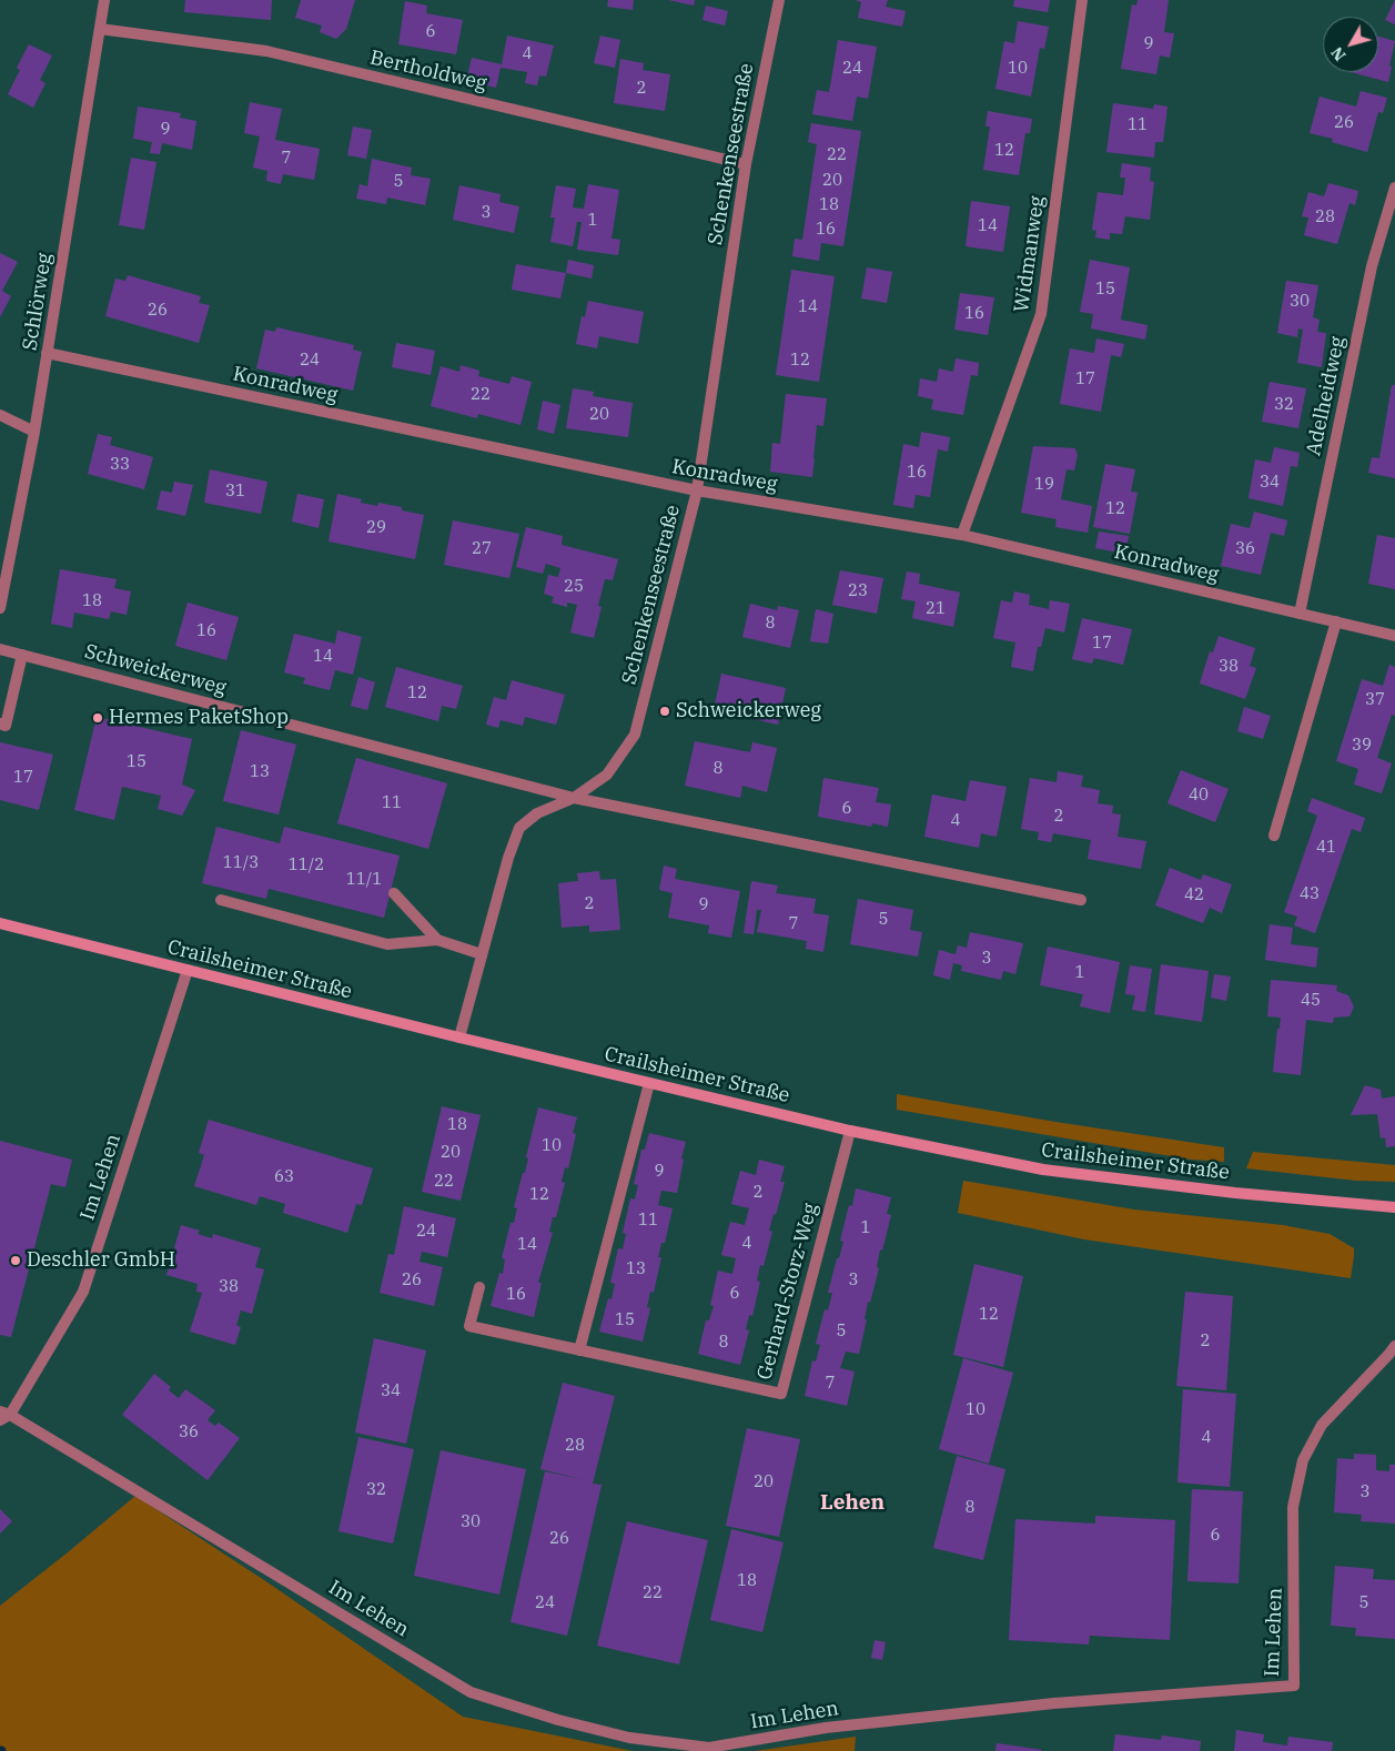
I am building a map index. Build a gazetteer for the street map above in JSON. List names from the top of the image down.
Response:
{
  "streets": {
    "main road": ["Crailsheimer Straße"],
    "street": [
      "Bertholdweg",
      "Schenkenseestraße",
      "Widmanweg",
      "Schlörweg",
      "Konradweg",
      "Adelheidweg",
      "Schweickerweg",
      "Im Lehen",
      "Gerhard-Storz-Weg"
    ]
  },
  "crossings": [
    ["Bertholdweg", "Schenkenseestraße"],
    ["Bertholdweg", "Schlörweg"],
    ["Schenkenseestraße", "Konradweg"],
    ["Schenkenseestraße", "Schweickerweg"],
    ["Schenkenseestraße", "Crailsheimer Straße"],
    ["Widmanweg", "Konradweg"],
    ["Schlörweg", "Konradweg"],
    ["Konradweg", "Adelheidweg"],
    ["Crailsheimer Straße", "Im Lehen"],
    ["Crailsheimer Straße", "Gerhard-Storz-Weg"]
  ],
  "districts": ["Lehen"],
  "places": ["Schweickerweg", "Hermes PaketShop", "Deschler GmbH"],
  "house_numbers": [
    "6",
    "9",
    "4",
    "24",
    "10",
    "2",
    "26",
    "11",
    "9",
    "12",
    "22",
    "7",
    "20",
    "5",
    "18",
    "3",
    "28",
    "1",
    "14",
    "16",
    "15",
    "30",
    "14",
    "26",
    "16",
    "24",
    "12",
    "17",
    "22",
    "32",
    "20",
    "33",
    "16",
    "34",
    "19",
    "31",
    "12",
    "29",
    "27",
    "36",
    "25",
    "23",
    "18",
    "21",
    "8",
    "16",
    "17",
    "14",
    "38",
    "12",
    "37",
    "39",
    "15",
    "8",
    "13",
    "17",
    "40",
    "11",
    "6",
    "2",
    "4",
    "41",
    "11/3",
    "11/2",
    "11/1",
    "43",
    "42",
    "2",
    "9",
    "5",
    "7",
    "3",
    "1",
    "45",
    "18",
    "10",
    "20",
    "9",
    "63",
    "22",
    "2",
    "12",
    "11",
    "1",
    "24",
    "4",
    "14",
    "13",
    "26",
    "3",
    "38",
    "6",
    "16",
    "12",
    "15",
    "5",
    "2",
    "8",
    "7",
    "34",
    "10",
    "36",
    "4",
    "28",
    "20",
    "32",
    "3",
    "8",
    "30",
    "6",
    "26",
    "18",
    "22",
    "24",
    "5"
  ],
  "north": "bottom left"
}
